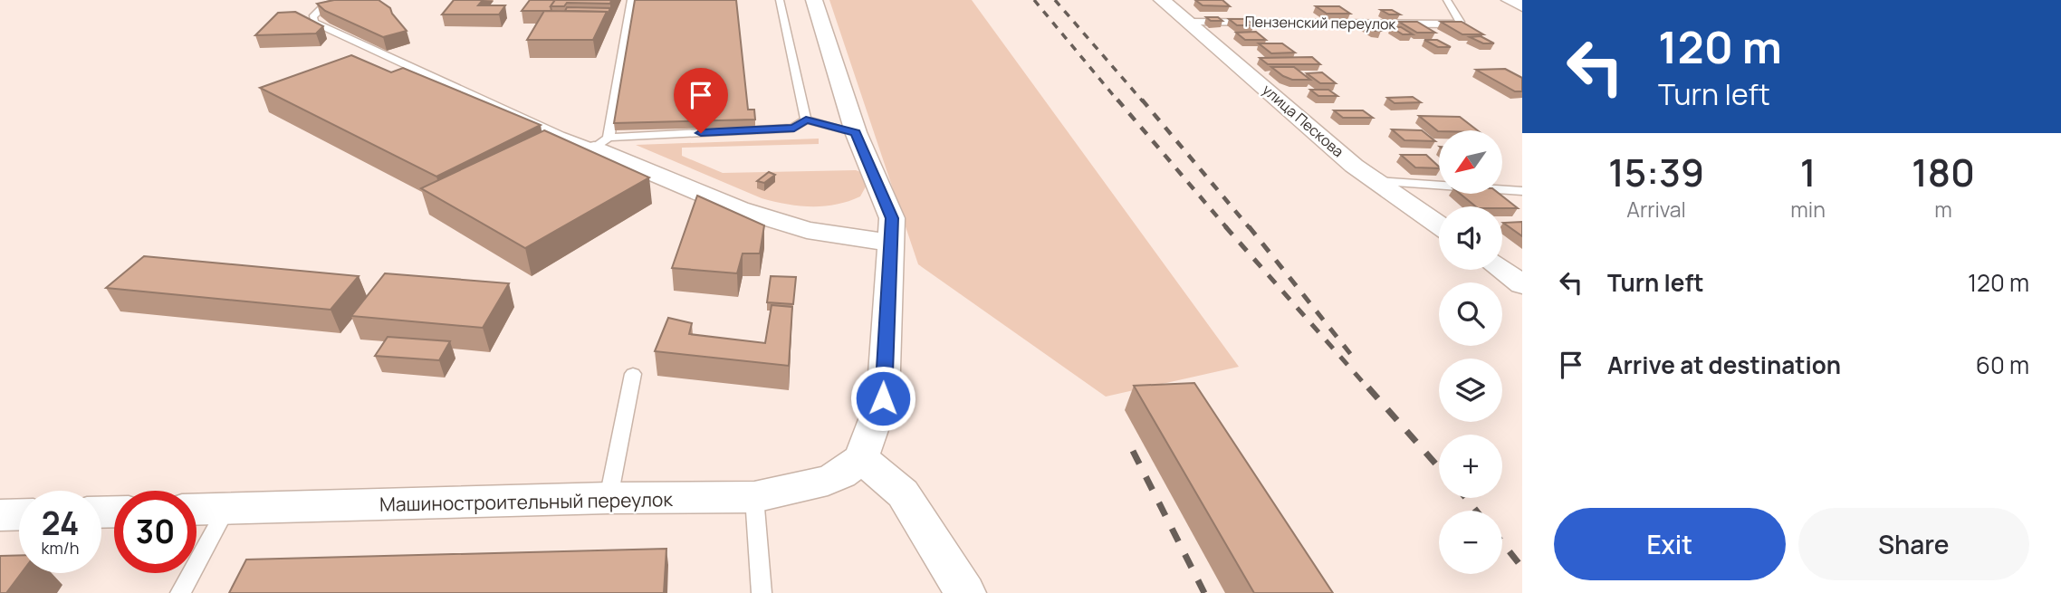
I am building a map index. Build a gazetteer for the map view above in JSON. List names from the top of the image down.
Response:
{
  "streets": {
    "street": ["улица Пескова", "Машиностроительный переулок"],
    "lane": ["Пензенский переулок"]
  },
  "crossings": [
    ["Пензенский переулок", "улица Пескова"]
  ],
  "north": "bottom left",
  "page": {
    "turn": ["120 m", "Turn left"],
    "map_buttons": ["+", "−"],
    "eta": [
      "15:39",
      "Arrival",
      "1",
      "min",
      "180",
      "m"
    ],
    "list": [
      {
        "name": "Turn left",
        "value": "120 m"
      },
      {
        "name": "Arrive at destination",
        "value": "60 m"
      }
    ],
    "speed": "24 km/h",
    "limit": "30",
    "buttons": ["Exit", "Share"]
  }
}
